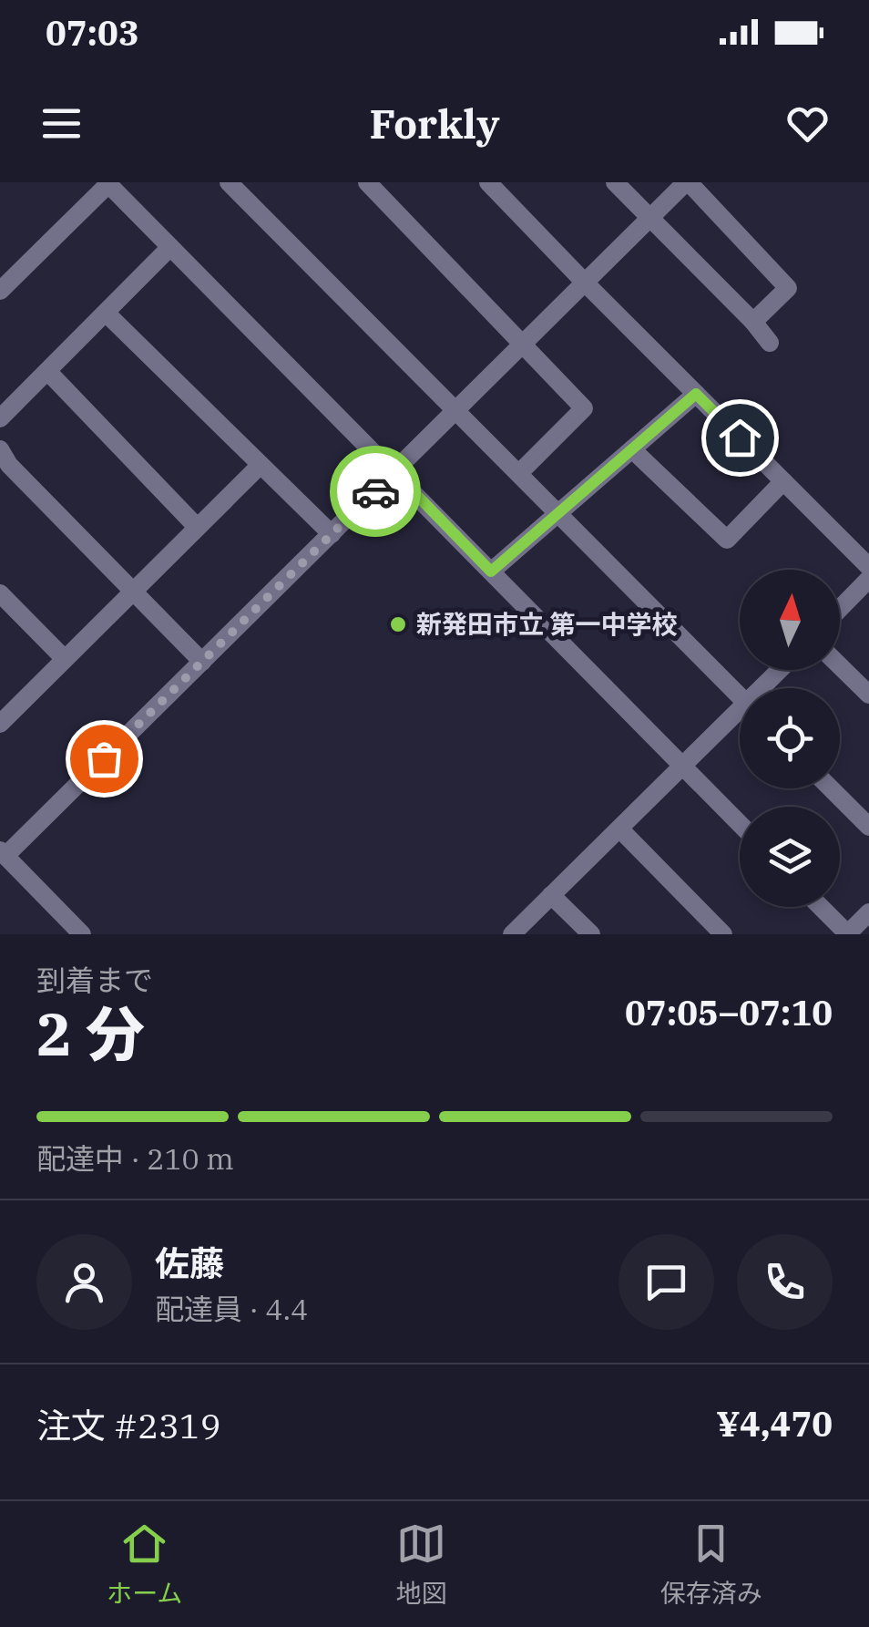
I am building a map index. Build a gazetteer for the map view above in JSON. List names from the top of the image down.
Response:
{
  "places": ["新発田市立 第一中学校"],
  "north": "top",
  "page": {
    "status": "07:03",
    "header": "Forkly",
    "heading": ["2 分", "到着まで", "07:05–07:10"],
    "panel": [
      "佐藤",
      "配達員 · 4.4",
      "注文 #2319",
      "¥4,470"
    ],
    "bar": "配達中 · 210 m",
    "tabs": ["ホーム", "地図", "保存済み"]
  }
}
